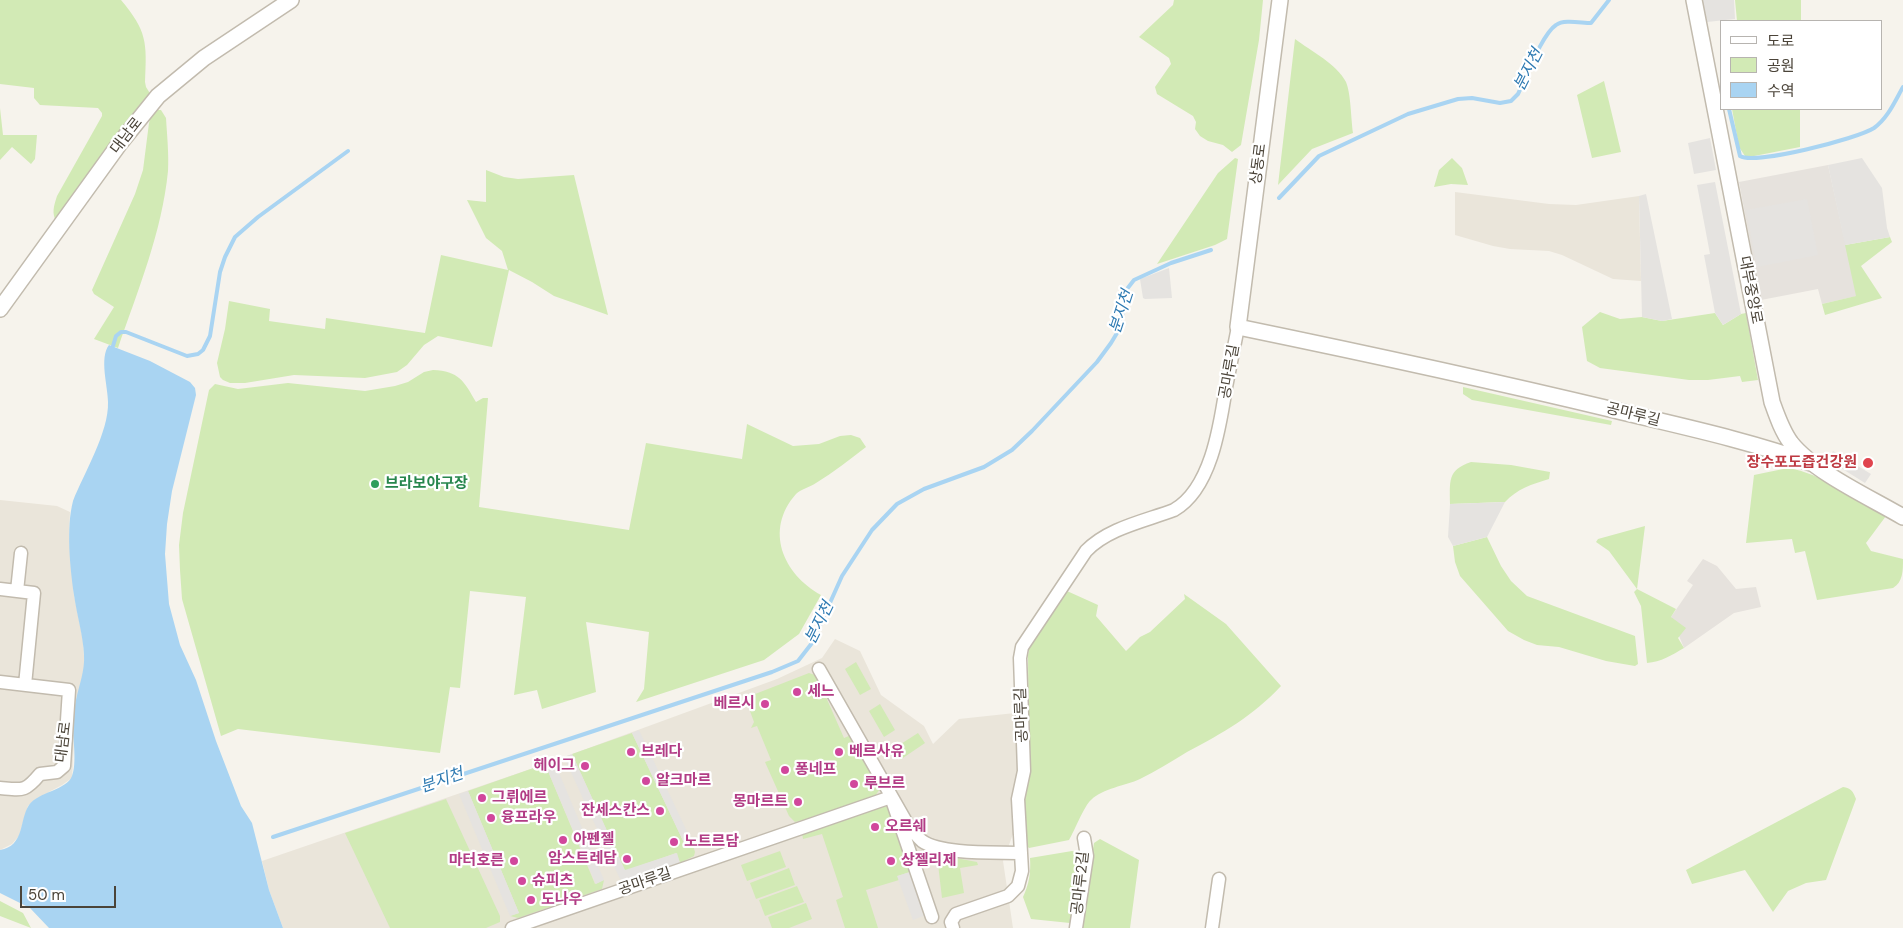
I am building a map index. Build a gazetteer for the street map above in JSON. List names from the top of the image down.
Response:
{
  "streets": {
    "street": [
      "대남로",
      "상동로",
      "대부중앙로",
      "공마루길",
      "공마루2길"
    ]
  },
  "crossings": [
    ["상동로", "공마루길"],
    ["대부중앙로", "공마루길"]
  ],
  "water": ["분지천"],
  "places": [
    "장수포도즙건강원",
    "브라보야구장",
    "세느",
    "베르시",
    "브레다",
    "베르사유",
    "헤이그",
    "퐁네프",
    "알크마르",
    "루브르",
    "그뤼에르",
    "몽마르트",
    "잔세스칸스",
    "융프라우",
    "오르쉐",
    "아펜젤",
    "노트르담",
    "암스트레담",
    "마터호른",
    "상젤리제",
    "슈피츠",
    "도나우"
  ],
  "legend": ["도로", "공원", "수역"],
  "scale_bar": "50 m"
}
